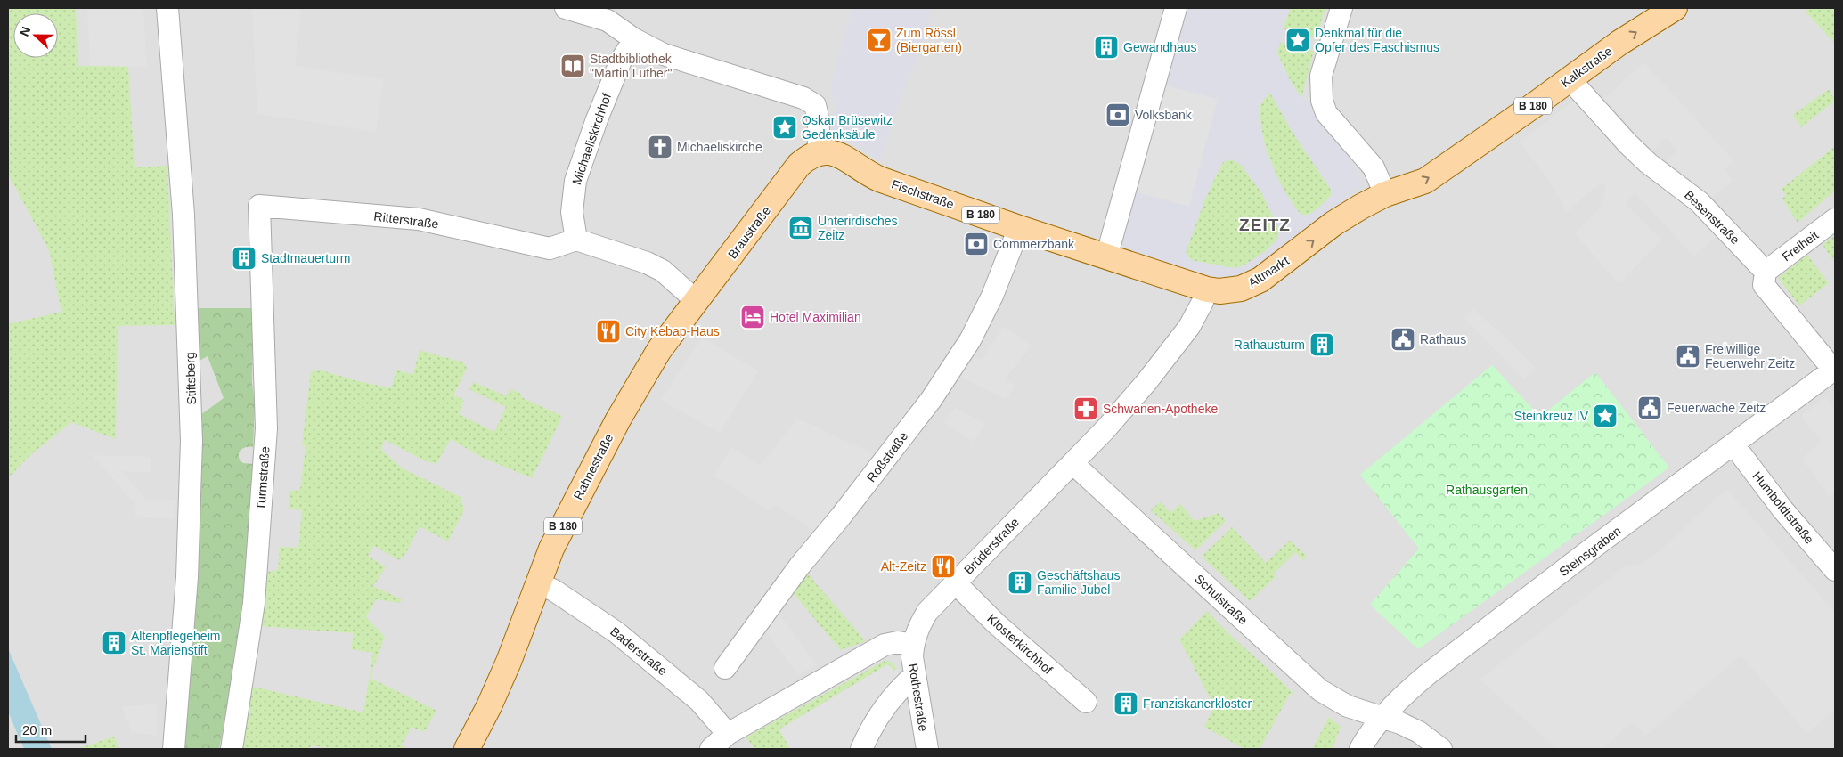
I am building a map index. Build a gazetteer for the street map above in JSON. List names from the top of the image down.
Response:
{
  "streets": {
    "main road": [
      "Kalkstraße",
      "B 180",
      "Fischstraße",
      "Braustraße",
      "Altmarkt",
      "Rahnestraße"
    ],
    "street": [
      "Michaeliskirchhof",
      "Besenstraße",
      "Ritterstraße",
      "Freiheit",
      "Stiftsberg",
      "Roßstraße",
      "Turmstraße",
      "Humboldtstraße",
      "Brüderstraße",
      "Steinsgraben",
      "Schulstraße",
      "Klosterkirchhof",
      "Baderstraße",
      "Rothestraße"
    ]
  },
  "crossings": [
    ["Kalkstraße", "Besenstraße"],
    ["Kalkstraße", "Altmarkt"],
    ["Michaeliskirchhof", "Ritterstraße"],
    ["Fischstraße", "Braustraße"],
    ["Fischstraße", "Altmarkt"],
    ["Fischstraße", "Roßstraße"],
    ["Besenstraße", "Freiheit"],
    ["Ritterstraße", "Turmstraße"],
    ["Braustraße", "Rahnestraße"],
    ["Altmarkt", "Brüderstraße"],
    ["Rahnestraße", "Baderstraße"],
    ["Humboldtstraße", "Steinsgraben"],
    ["Brüderstraße", "Schulstraße"],
    ["Brüderstraße", "Klosterkirchhof"],
    ["Brüderstraße", "Rothestraße"],
    ["Steinsgraben", "Schulstraße"]
  ],
  "one_way": ["Kalkstraße", "Altmarkt"],
  "districts": ["ZEITZ"],
  "parks": ["Rathausgarten"],
  "places": {
    "bar": ["Zum Rössl (Biergarten)"],
    "place": ["Denkmal für die Opfer des Faschismus", "Oskar Brüsewitz Gedenksäule", "Steinkreuz IV"],
    "building": [
      "Gewandhaus",
      "Stadtmauerturm",
      "Rathausturm",
      "Geschäftshaus Familie Jubel",
      "Altenpflegeheim St. Marienstift",
      "Franziskanerkloster"
    ],
    "library": ["Stadtbibliothek \"Martin Luther\""],
    "bank": ["Volksbank", "Commerzbank"],
    "church": ["Michaeliskirche"],
    "museum": ["Unterirdisches Zeitz"],
    "hotel": ["Hotel Maximilian"],
    "restaurant": ["City Kebap-Haus", "Alt-Zeitz"],
    "public building": ["Rathaus", "Freiwillige Feuerwehr Zeitz", "Feuerwache Zeitz"],
    "pharmacy": ["Schwanen-Apotheke"]
  },
  "scale_bar": "20 m",
  "north": "left"
}
